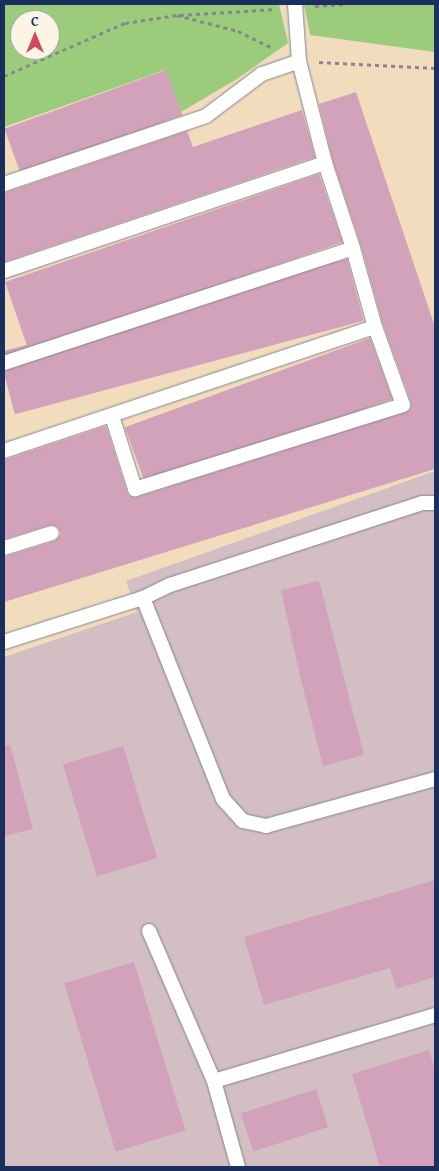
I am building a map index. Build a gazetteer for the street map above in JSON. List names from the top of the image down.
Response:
{
  "north": "top"
}
